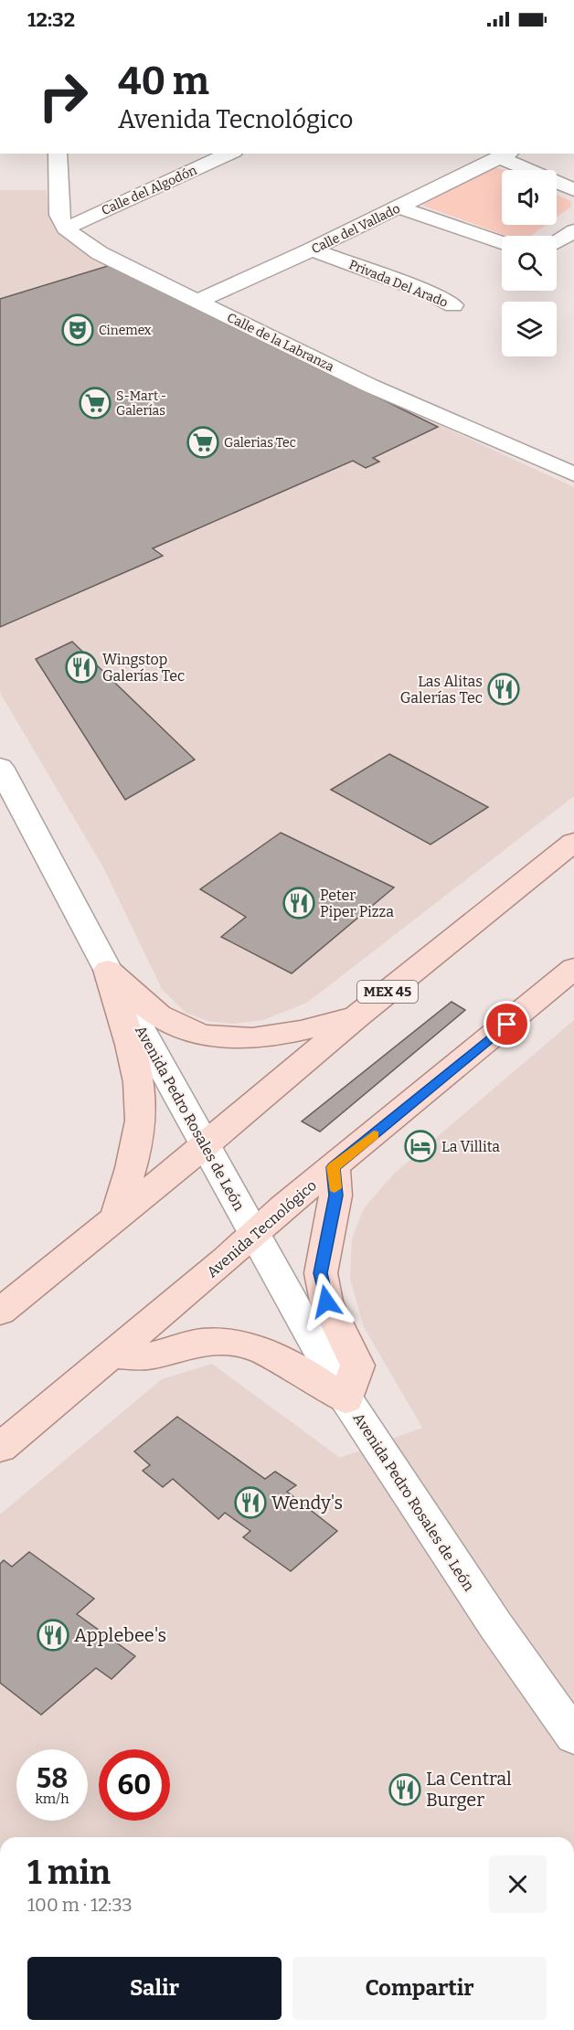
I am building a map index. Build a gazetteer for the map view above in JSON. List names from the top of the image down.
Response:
{
  "streets": {
    "main road": ["MEX 45", "Avenida Tecnológico"],
    "street": [
      "Calle del Algodón",
      "Calle del Vallado",
      "Privada Del Arado",
      "Calle de la Labranza",
      "Avenida Pedro Rosales de León"
    ]
  },
  "crossings": [
    ["Calle del Algodón", "Calle de la Labranza"],
    ["Calle del Vallado", "Privada Del Arado"],
    ["Calle del Vallado", "Calle de la Labranza"],
    ["MEX 45", "Avenida Pedro Rosales de León"],
    ["Avenida Pedro Rosales de León", "Avenida Tecnológico"]
  ],
  "places": {
    "theatre": ["Cinemex"],
    "supermarket": ["S-Mart - Galerías", "Galerias Tec"],
    "restaurant": [
      "Wingstop Galerías Tec",
      "Las Alitas Galerías Tec",
      "Peter Piper Pizza",
      "Wendy's",
      "Applebee's",
      "La Central Burger"
    ],
    "hotel": ["La Villita"]
  },
  "page": {
    "status": "12:32",
    "turn": ["40 m", "Avenida Tecnológico"],
    "speed": "58 km/h",
    "limit": "60",
    "heading": ["1 min", "100 m · 12:33"],
    "buttons": ["Salir", "Compartir"]
  }
}
